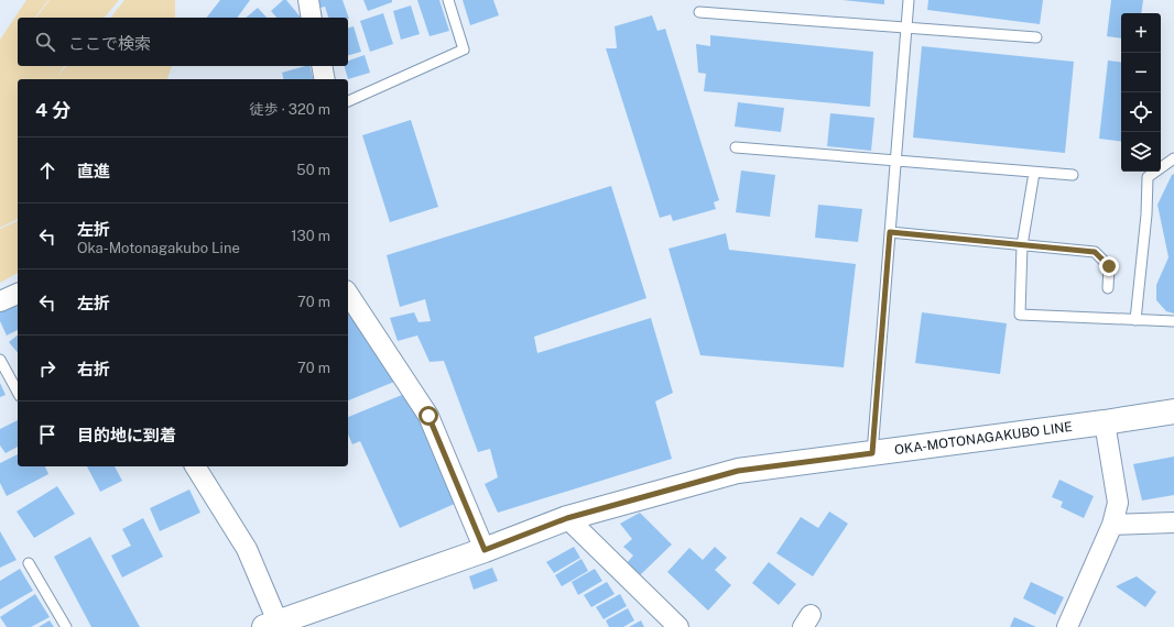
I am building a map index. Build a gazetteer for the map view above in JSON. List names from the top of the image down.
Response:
{
  "streets": {
    "main road": ["OKA-MOTONAGAKUBO LINE"]
  },
  "page": {
    "map_buttons": ["+", "−"],
    "search": "ここで検索",
    "heading": ["4 分", "徒歩 · 320 m"],
    "list": [
      ["直進", "50 m"],
      ["左折", "Oka-Motonagakubo Line", "130 m"],
      ["左折", "70 m"],
      ["右折", "70 m"],
      "目的地に到着"
    ]
  }
}
